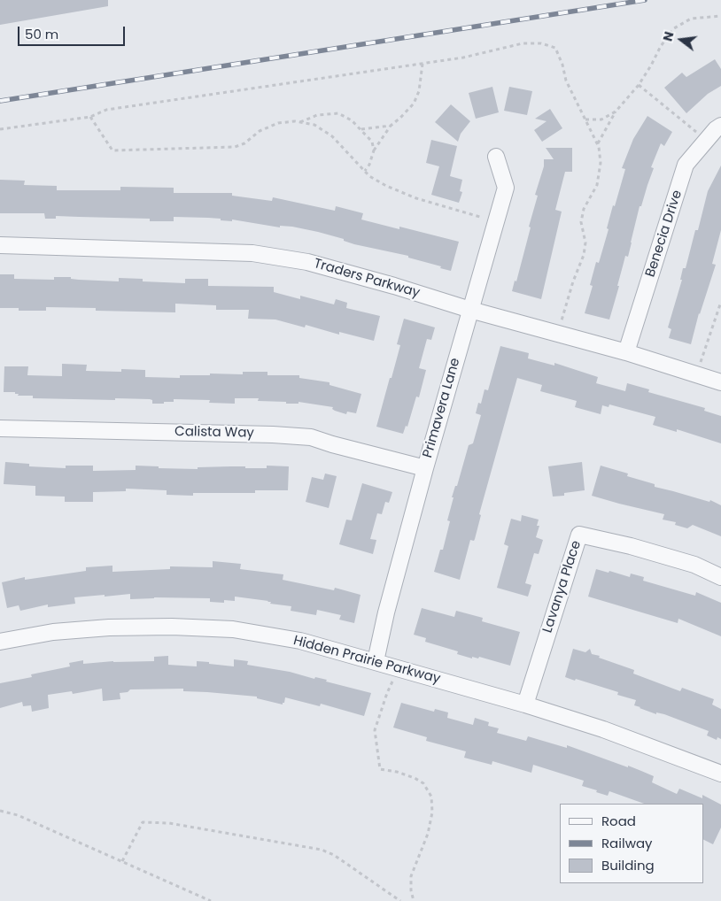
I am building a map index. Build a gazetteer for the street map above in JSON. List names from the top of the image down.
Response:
{
  "streets": {
    "street": [
      "Benecia Drive",
      "Traders Parkway",
      "Primavera Lane",
      "Calista Way",
      "Lavanya Place",
      "Hidden Prairie Parkway"
    ]
  },
  "crossings": [
    ["Benecia Drive", "Traders Parkway"],
    ["Traders Parkway", "Primavera Lane"],
    ["Primavera Lane", "Calista Way"],
    ["Primavera Lane", "Hidden Prairie Parkway"],
    ["Lavanya Place", "Hidden Prairie Parkway"]
  ],
  "legend": ["Road", "Railway", "Building"],
  "scale_bar": "50 m",
  "north": "left"
}
